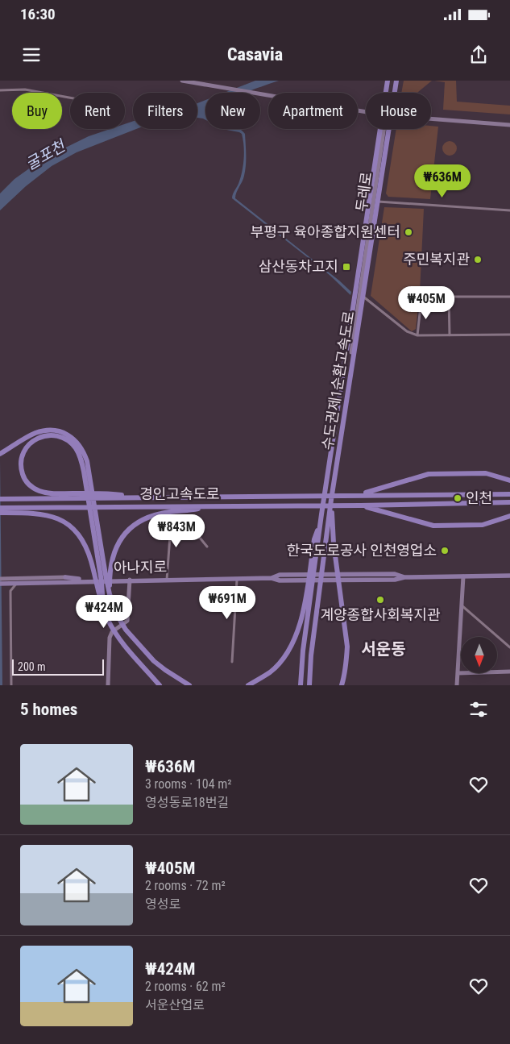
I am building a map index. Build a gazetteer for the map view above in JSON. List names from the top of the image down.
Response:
{
  "streets": {
    "highway": ["수도권제1순환고속도로", "경인고속도로"],
    "main road": ["아나지로"],
    "street": ["두레로"]
  },
  "districts": ["서운동"],
  "water": ["굴포천"],
  "places": {
    "other": [
      "부평구 육아종합지원센터",
      "주민복지관",
      "인천",
      "한국도로공사 인천영업소",
      "계양종합사회복지관"
    ],
    "transit": ["삼산동차고지"]
  },
  "scale_bar": "200 m",
  "north": "bottom",
  "page": {
    "status": "16:30",
    "header": "Casavia",
    "chip": [
      "Buy",
      "Rent",
      "Filters",
      "New",
      "Apartment",
      "House"
    ],
    "price": [
      "₩636M",
      "₩405M",
      "₩843M",
      "₩691M",
      "₩424M"
    ],
    "scale": "200 m",
    "heading": "5 homes",
    "list": [
      {
        "name": "₩636M",
        "note": "3 rooms · 104 m² · 영성동로18번길"
      },
      {
        "name": "₩405M",
        "note": "2 rooms · 72 m² · 영성로"
      },
      {
        "name": "₩424M",
        "note": "2 rooms · 62 m² · 서운산업로"
      }
    ]
  }
}
